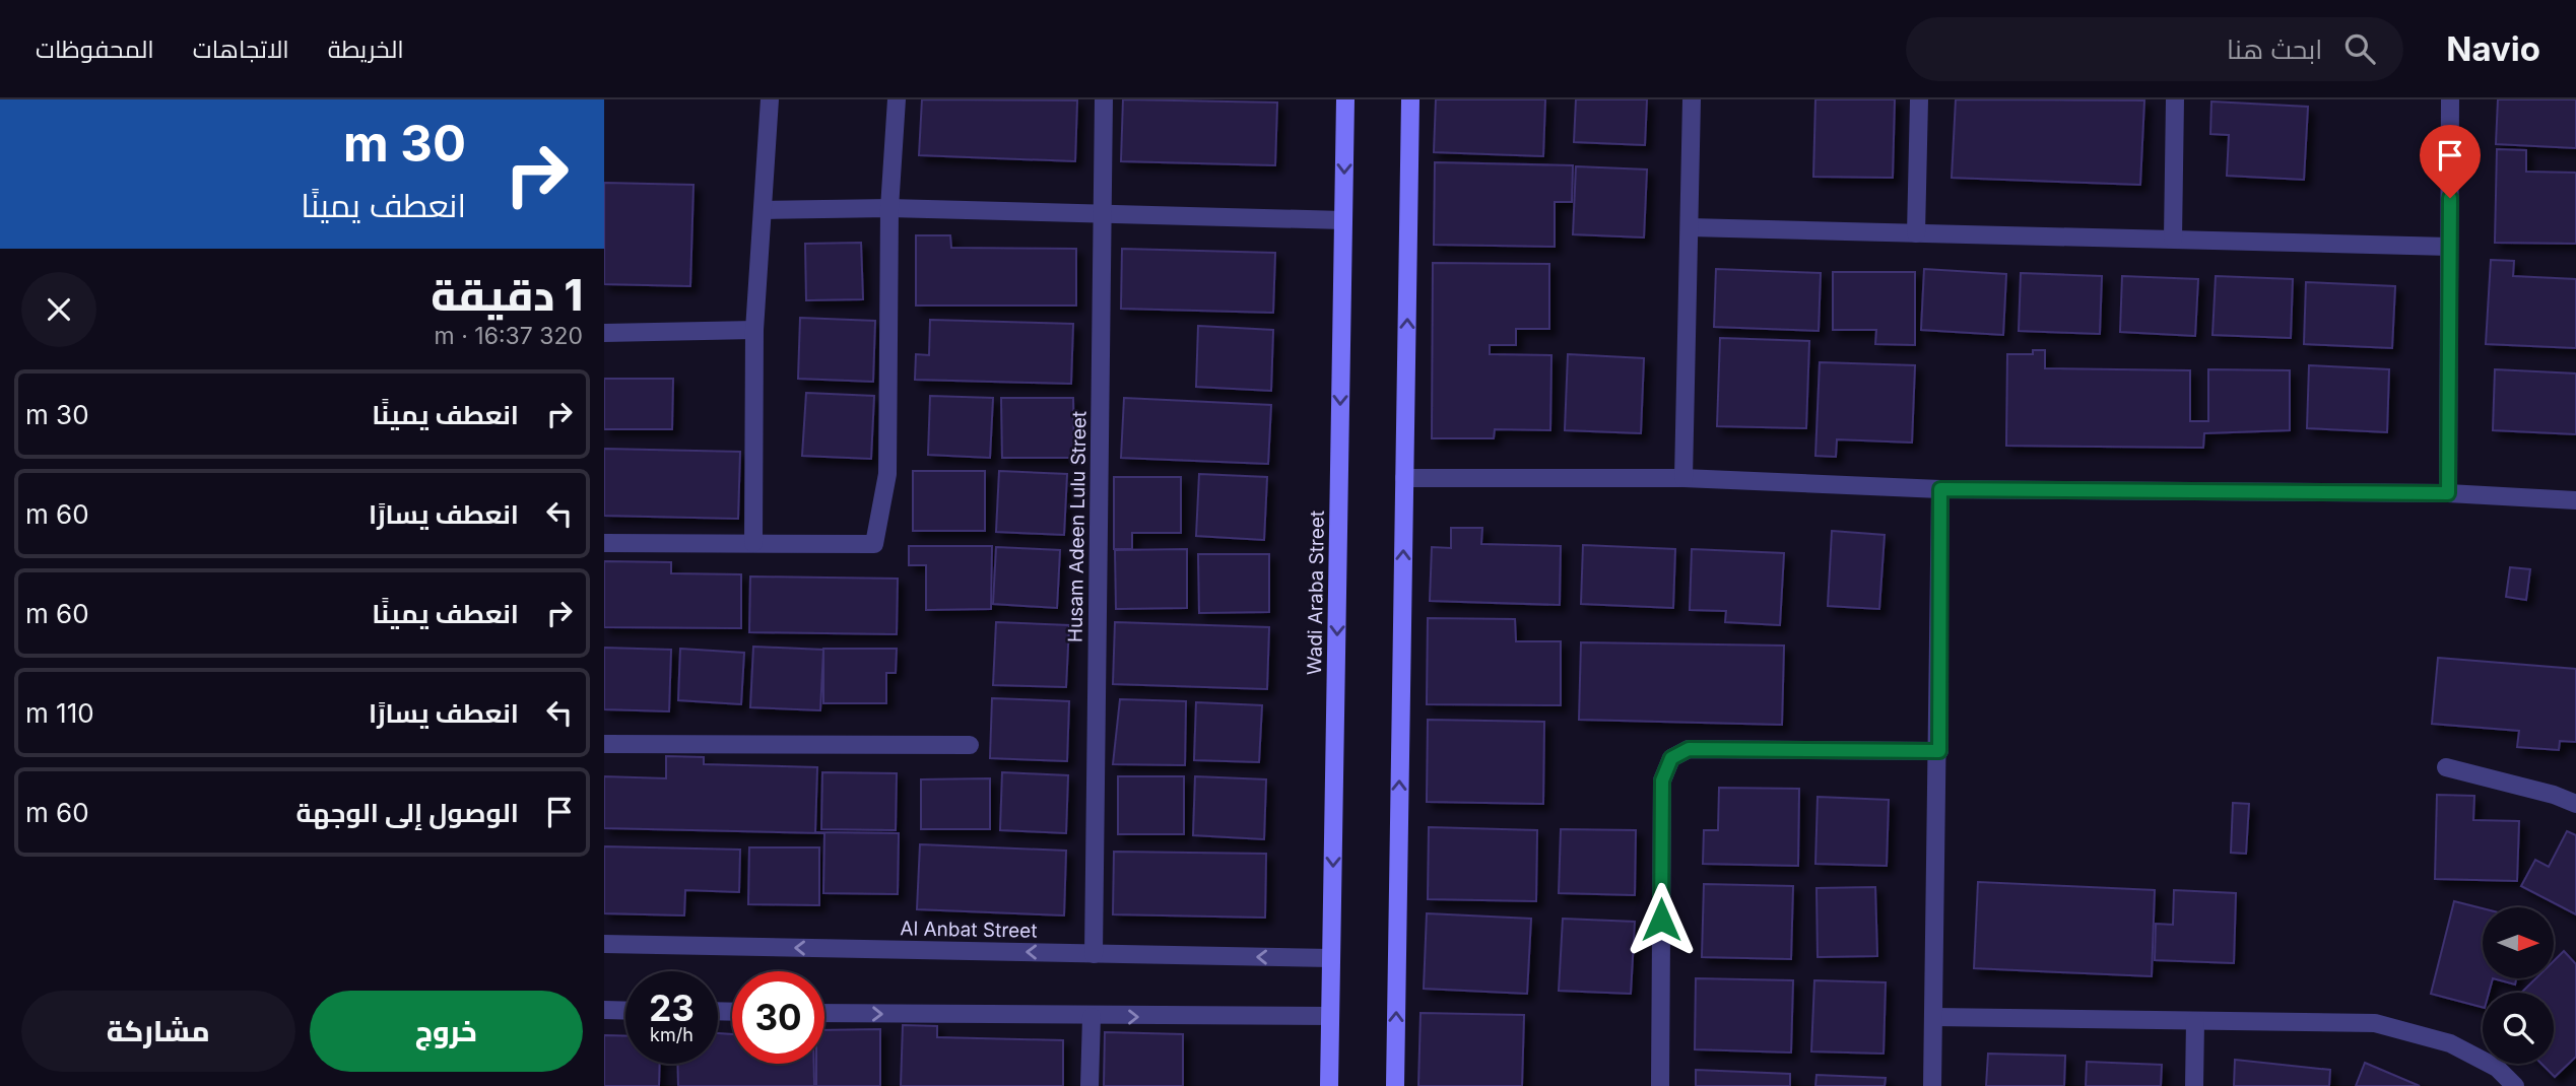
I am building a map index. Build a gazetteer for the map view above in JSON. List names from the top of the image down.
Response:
{
  "streets": {
    "main road": ["Wadi Araba Street"],
    "street": ["Husam Adeen Lulu Street", "Al Anbat Street"]
  },
  "crossings": [
    ["Husam Adeen Lulu Street", "Al Anbat Street"],
    ["Wadi Araba Street", "Al Anbat Street"]
  ],
  "north": "right",
  "page": {
    "header": "Navio",
    "search": "ابحث هنا",
    "nav": ["الخريطة", "الاتجاهات", "المحفوظات"],
    "turn": ["30 m", "انعطف يمينًا"],
    "heading": ["1 دقيقة", "320 m · 16:37"],
    "list": [
      {
        "name": "انعطف يمينًا",
        "value": "30 m"
      },
      {
        "name": "انعطف يسارًا",
        "value": "60 m"
      },
      {
        "name": "انعطف يمينًا",
        "value": "60 m"
      },
      {
        "name": "انعطف يسارًا",
        "value": "110 m"
      },
      {
        "name": "الوصول إلى الوجهة",
        "value": "60 m"
      }
    ],
    "speed": "23 km/h",
    "limit": "30",
    "buttons": ["خروج", "مشاركة"]
  }
}
